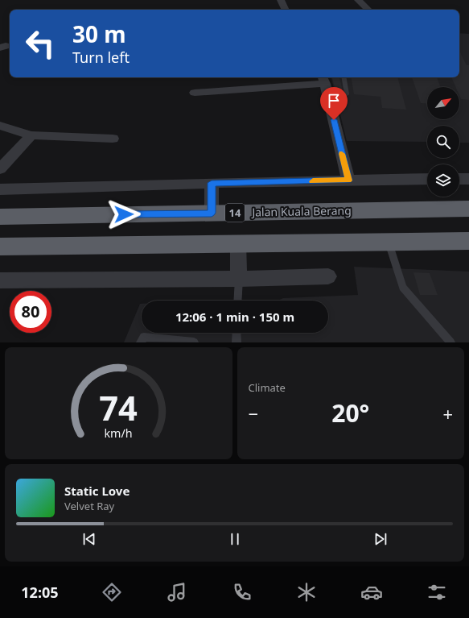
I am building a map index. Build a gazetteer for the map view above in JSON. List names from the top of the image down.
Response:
{
  "streets": {
    "highway": ["Jalan Kuala Berang", "14"]
  },
  "north": "top right",
  "page": {
    "turn": ["30 m", "Turn left"],
    "limit": "80",
    "trip": "12:06 · 1 min · 150 m",
    "tile": "Climate",
    "heat": ["−", "20°", "+"],
    "song": ["Static Love", "Velvet Ray"],
    "tabs": "12:05",
    "gauge": ["74", "km/h"]
  }
}
